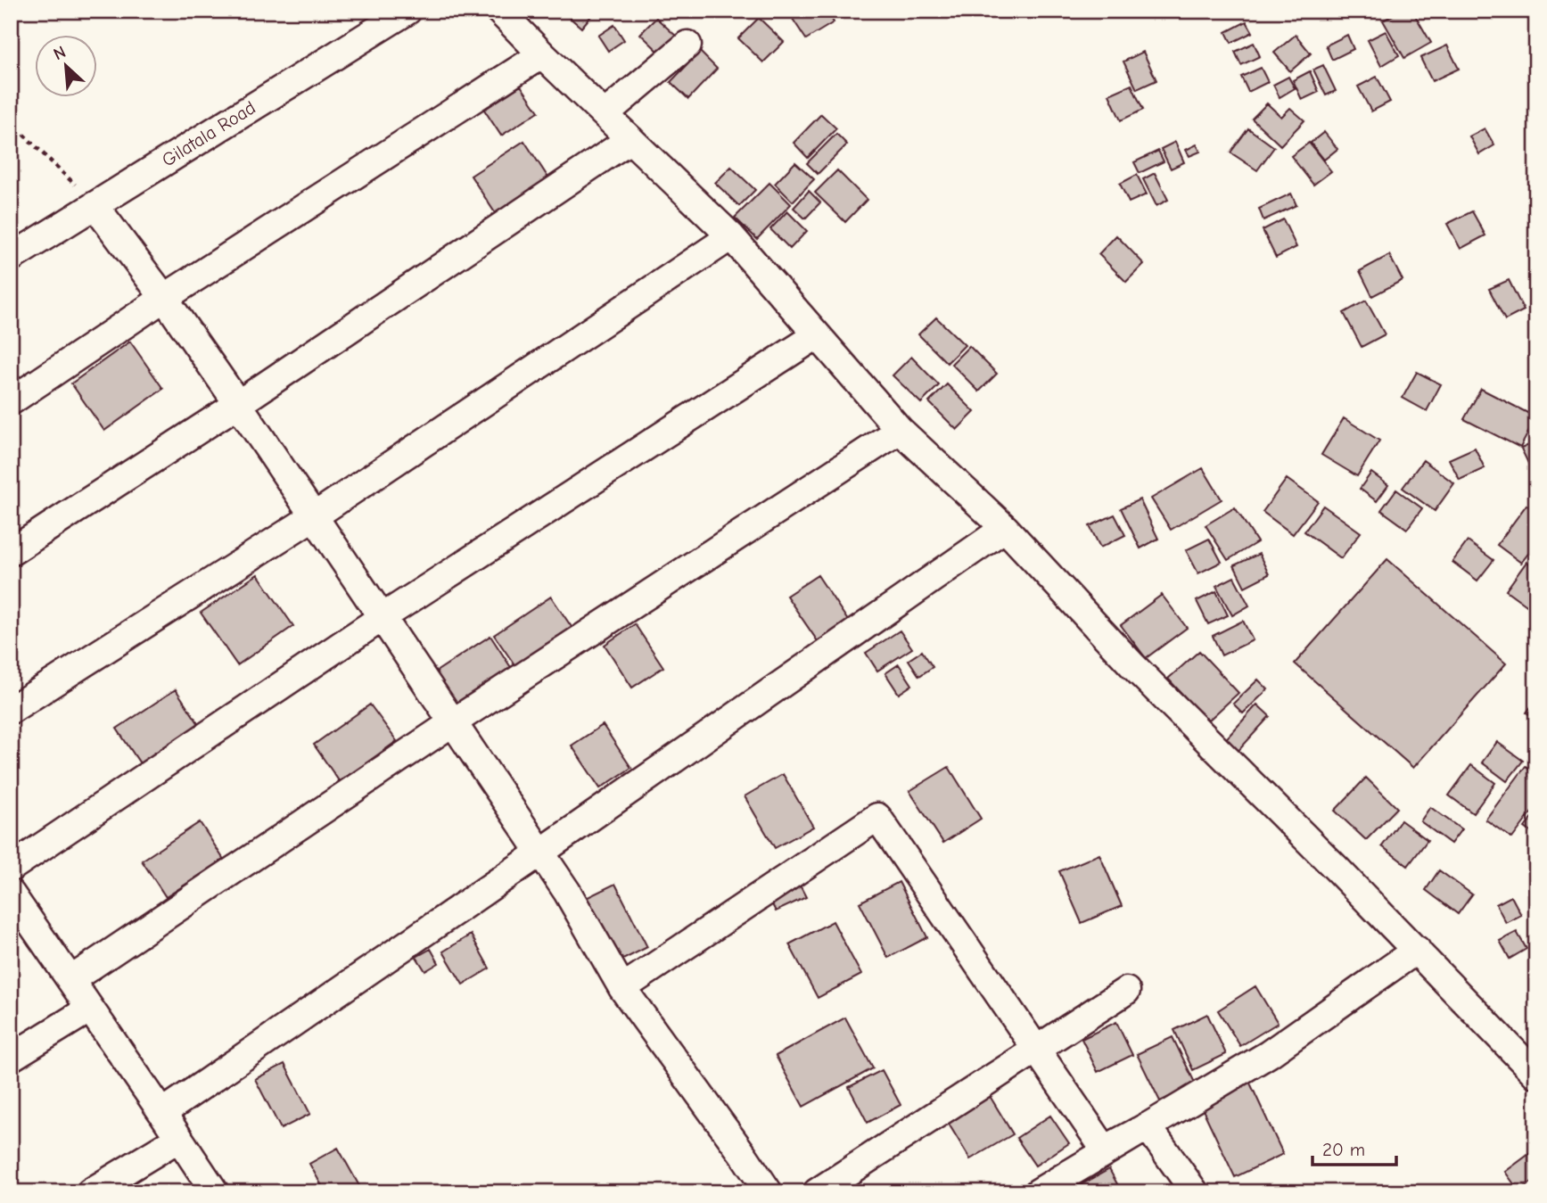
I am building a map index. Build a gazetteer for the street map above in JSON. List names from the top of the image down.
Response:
{
  "streets": {
    "street": ["Gilatala Road"]
  },
  "scale_bar": "20 m",
  "north": "top left"
}
